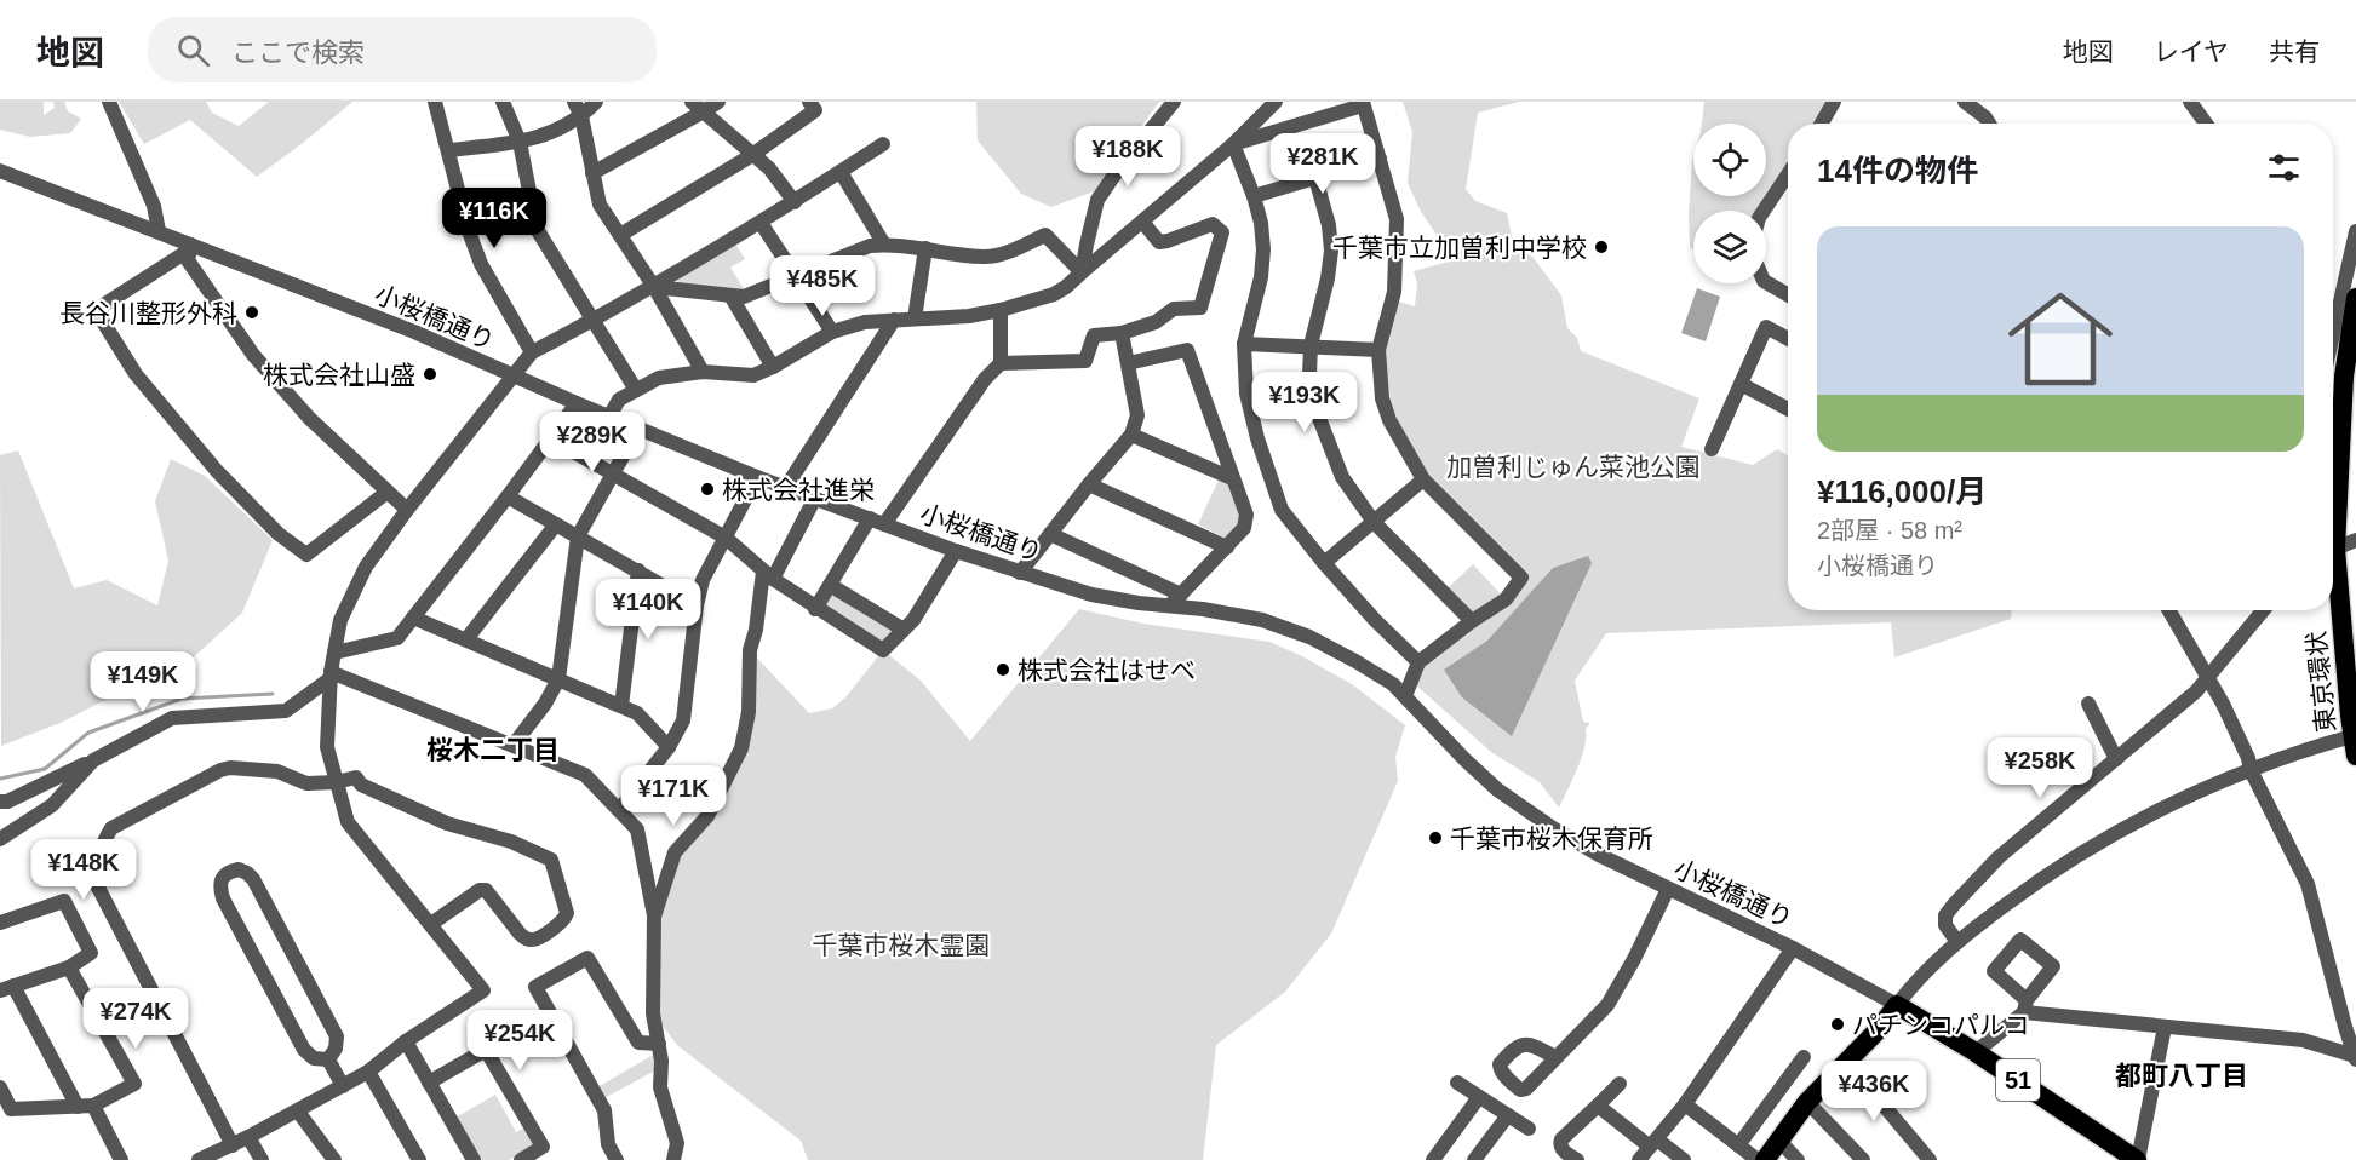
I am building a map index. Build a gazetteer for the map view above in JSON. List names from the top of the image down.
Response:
{
  "streets": {
    "highway": ["東京環状", "51"],
    "street": ["小桜橋通り"]
  },
  "crossings": [
    ["小桜橋通り", "51"]
  ],
  "districts": ["桜木二丁目", "都町八丁目"],
  "parks": ["加曽利じゅん菜池公園", "千葉市桜木霊園"],
  "places": [
    "千葉市立加曽利中学校",
    "長谷川整形外科",
    "株式会社山盛",
    "株式会社進栄",
    "株式会社はせべ",
    "千葉市桜木保育所",
    "パチンコパルコ"
  ],
  "page": {
    "header": "地図",
    "search": "ここで検索",
    "nav": ["地図", "レイヤ", "共有"],
    "heading": "14件の物件",
    "price": [
      "¥188K",
      "¥281K",
      "¥116K",
      "¥485K",
      "¥193K",
      "¥289K",
      "¥140K",
      "¥149K",
      "¥258K",
      "¥171K",
      "¥148K",
      "¥274K",
      "¥254K",
      "¥436K"
    ],
    "list": [
      {
        "name": "¥116,000/月",
        "note": "2部屋 · 58 m² · 小桜橋通り"
      }
    ]
  }
}
